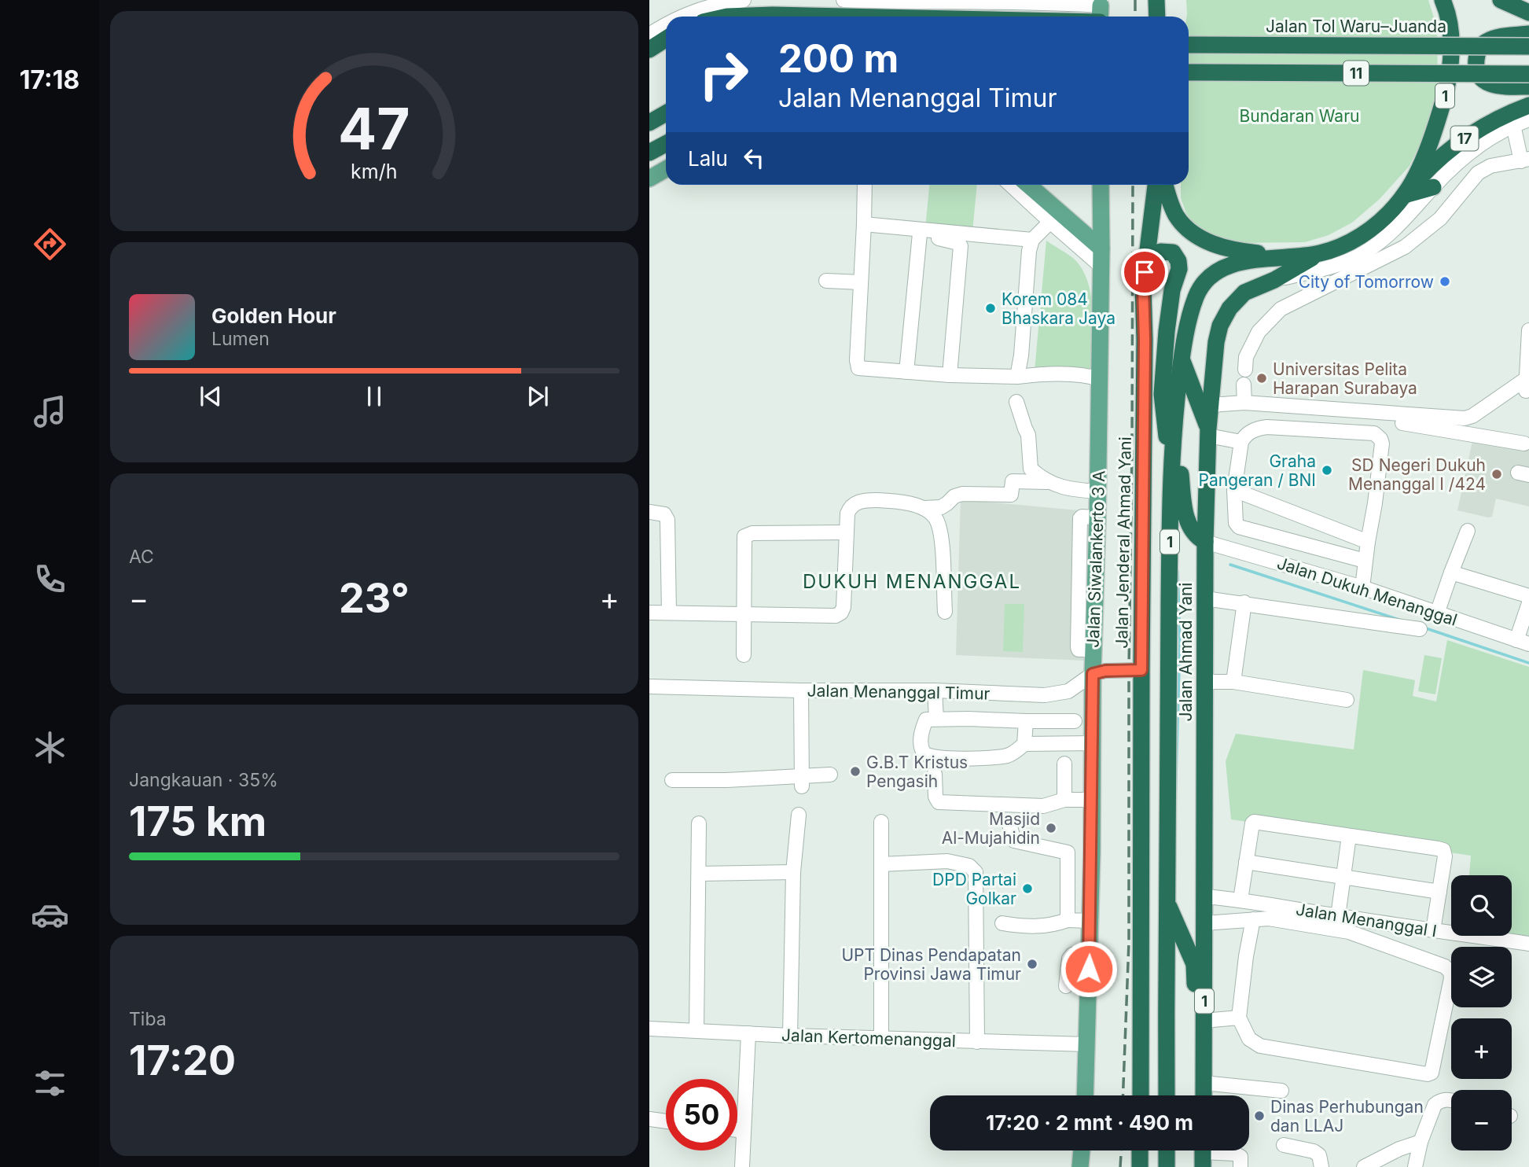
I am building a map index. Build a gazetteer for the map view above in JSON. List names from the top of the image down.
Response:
{
  "streets": {
    "highway": [
      "Jalan Tol Waru–Juanda",
      "11",
      "1",
      "17",
      "Jalan Jenderal Ahmad Yani",
      "Jalan Ahmad Yani"
    ],
    "main road": ["Jalan Siwalankerto 3 A"],
    "street": [
      "Jalan Dukuh Menanggal",
      "Jalan Menanggal Timur",
      "Jalan Menanggal I",
      "Jalan Kertomenanggal"
    ]
  },
  "crossings": [
    ["1", "17"],
    ["1", "Jalan Ahmad Yani"],
    ["Jalan Jenderal Ahmad Yani", "Jalan Menanggal Timur"],
    ["Jalan Siwalankerto 3 A", "Jalan Menanggal Timur"],
    ["Jalan Siwalankerto 3 A", "Jalan Kertomenanggal"],
    ["Jalan Dukuh Menanggal", "Jalan Ahmad Yani"],
    ["Jalan Ahmad Yani", "Jalan Menanggal I"]
  ],
  "districts": ["DUKUH MENANGGAL"],
  "parks": ["Bundaran Waru"],
  "places": [
    "City of Tomorrow",
    "Korem 084 Bhaskara Jaya",
    "Universitas Pelita Harapan Surabaya",
    "Graha Pangeran / BNI",
    "SD Negeri Dukuh Menanggal I /424",
    "G.B.T Kristus Pengasih",
    "Masjid Al-Mujahidin",
    "DPD Partai Golkar",
    "UPT Dinas Pendapatan Provinsi Jawa Timur",
    "Dinas Perhubungan dan LLAJ"
  ],
  "page": {
    "tabs": "17:18",
    "turn": ["200 m", "Jalan Menanggal Timur"],
    "then": "Lalu",
    "song": ["Golden Hour", "Lumen"],
    "tile": [
      "AC",
      ["Jangkauan · 35%", "175 km"],
      ["Tiba", "17:20"]
    ],
    "heat": ["−", "23°", "+"],
    "map_buttons": ["+", "−"],
    "limit": "50",
    "trip": "17:20 · 2 mnt · 490 m",
    "gauge": ["47", "km/h"]
  }
}
